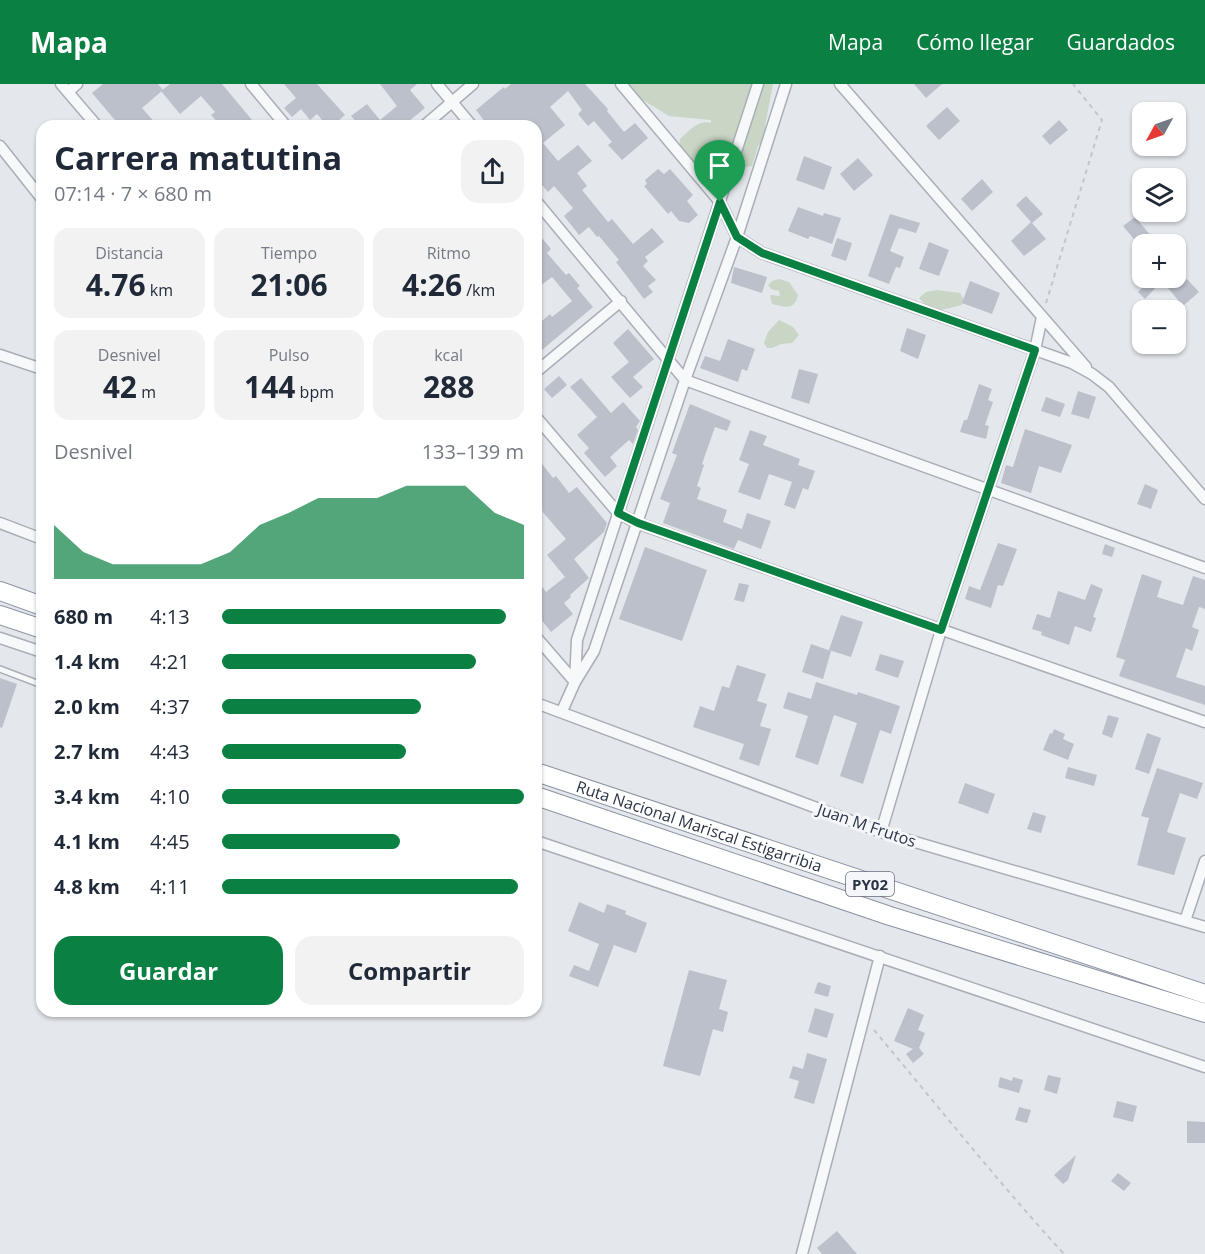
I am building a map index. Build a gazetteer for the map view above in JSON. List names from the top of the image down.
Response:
{
  "streets": {
    "highway": ["Ruta Nacional Mariscal Estigarribia", "PY02"],
    "street": ["Juan M Frutos"]
  },
  "north": "bottom left",
  "page": {
    "header": "Mapa",
    "nav": ["Mapa", "Cómo llegar", "Guardados"],
    "map_buttons": ["+", "−"],
    "heading": ["Carrera matutina", "07:14 · 7 × 680 m"],
    "stats": [
      ["Distancia", "4.76 km"],
      ["Tiempo", "21:06"],
      ["Ritmo", "4:26 /km"],
      ["Desnivel", "42 m"],
      ["Pulso", "144 bpm"],
      ["kcal", "288"]
    ],
    "chart": ["Desnivel", "133–139 m"],
    "list": [
      {
        "name": "680 m",
        "note": "4:13"
      },
      {
        "name": "1.4 km",
        "note": "4:21"
      },
      {
        "name": "2.0 km",
        "note": "4:37"
      },
      {
        "name": "2.7 km",
        "note": "4:43"
      },
      {
        "name": "3.4 km",
        "note": "4:10"
      },
      {
        "name": "4.1 km",
        "note": "4:45"
      },
      {
        "name": "4.8 km",
        "note": "4:11"
      }
    ],
    "buttons": ["Guardar", "Compartir"]
  }
}
